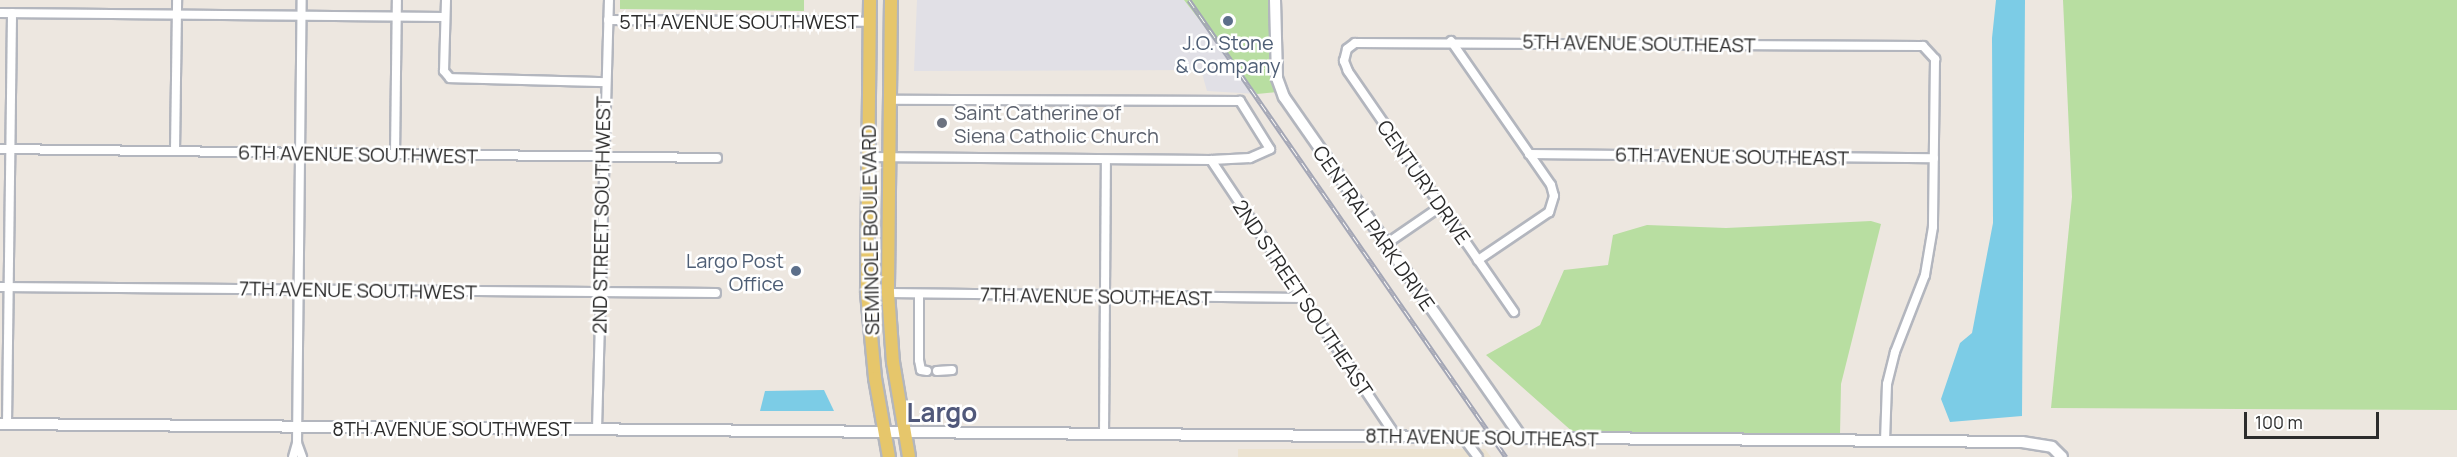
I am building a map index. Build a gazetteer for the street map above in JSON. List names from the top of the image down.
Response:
{
  "streets": {
    "main road": ["SEMINOLE BOULEVARD"],
    "street": [
      "5TH AVENUE SOUTHWEST",
      "5TH AVENUE SOUTHEAST",
      "6TH AVENUE SOUTHWEST",
      "6TH AVENUE SOUTHEAST",
      "CENTURY DRIVE",
      "2ND STREET SOUTHWEST",
      "CENTRAL PARK DRIVE",
      "7TH AVENUE SOUTHWEST",
      "7TH AVENUE SOUTHEAST",
      "2ND STREET SOUTHEAST",
      "8TH AVENUE SOUTHWEST",
      "8TH AVENUE SOUTHEAST"
    ]
  },
  "crossings": [
    ["5TH AVENUE SOUTHWEST", "2ND STREET SOUTHWEST"],
    ["5TH AVENUE SOUTHWEST", "SEMINOLE BOULEVARD"],
    ["5TH AVENUE SOUTHEAST", "6TH AVENUE SOUTHEAST"],
    ["5TH AVENUE SOUTHEAST", "CENTURY DRIVE"],
    ["6TH AVENUE SOUTHWEST", "2ND STREET SOUTHWEST"],
    ["2ND STREET SOUTHWEST", "7TH AVENUE SOUTHWEST"],
    ["2ND STREET SOUTHWEST", "8TH AVENUE SOUTHWEST"],
    ["CENTRAL PARK DRIVE", "8TH AVENUE SOUTHEAST"],
    ["SEMINOLE BOULEVARD", "7TH AVENUE SOUTHEAST"],
    ["SEMINOLE BOULEVARD", "8TH AVENUE SOUTHWEST"],
    ["SEMINOLE BOULEVARD", "8TH AVENUE SOUTHEAST"],
    ["7TH AVENUE SOUTHEAST", "2ND STREET SOUTHEAST"],
    ["2ND STREET SOUTHEAST", "8TH AVENUE SOUTHEAST"],
    ["8TH AVENUE SOUTHWEST", "8TH AVENUE SOUTHEAST"]
  ],
  "districts": ["Largo"],
  "places": ["J.O. Stone & Company", "Saint Catherine of Siena Catholic Church", "Largo Post Office"],
  "scale_bar": "100 m"
}
